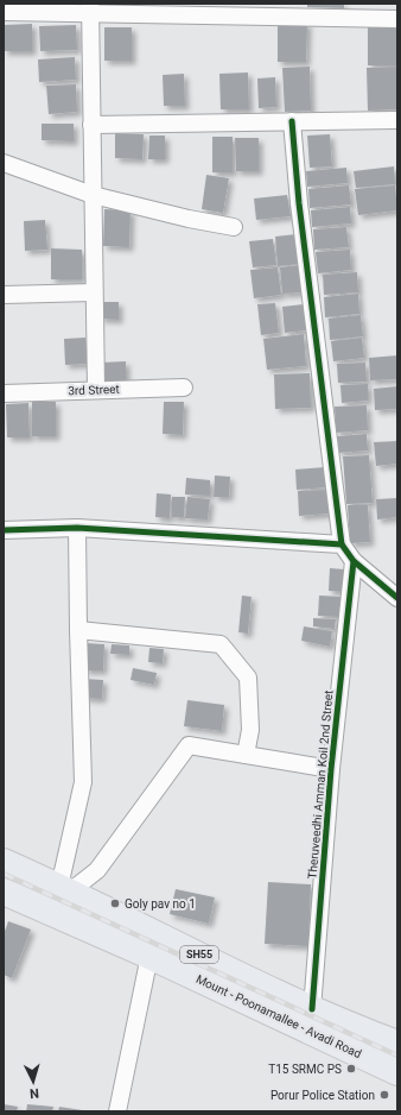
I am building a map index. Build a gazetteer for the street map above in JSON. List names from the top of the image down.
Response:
{
  "streets": {
    "main road": ["SH55", "Mount - Poonamallee - Avadi Road"],
    "street": ["3rd Street", "Theruveedhi Amman Koil 2nd Street"]
  },
  "crossings": [
    ["Theruveedhi Amman Koil 2nd Street", "Mount - Poonamallee - Avadi Road"]
  ],
  "places": ["Goly pav no 1", "T15 SRMC PS", "Porur Police Station"],
  "north": "bottom"
}
